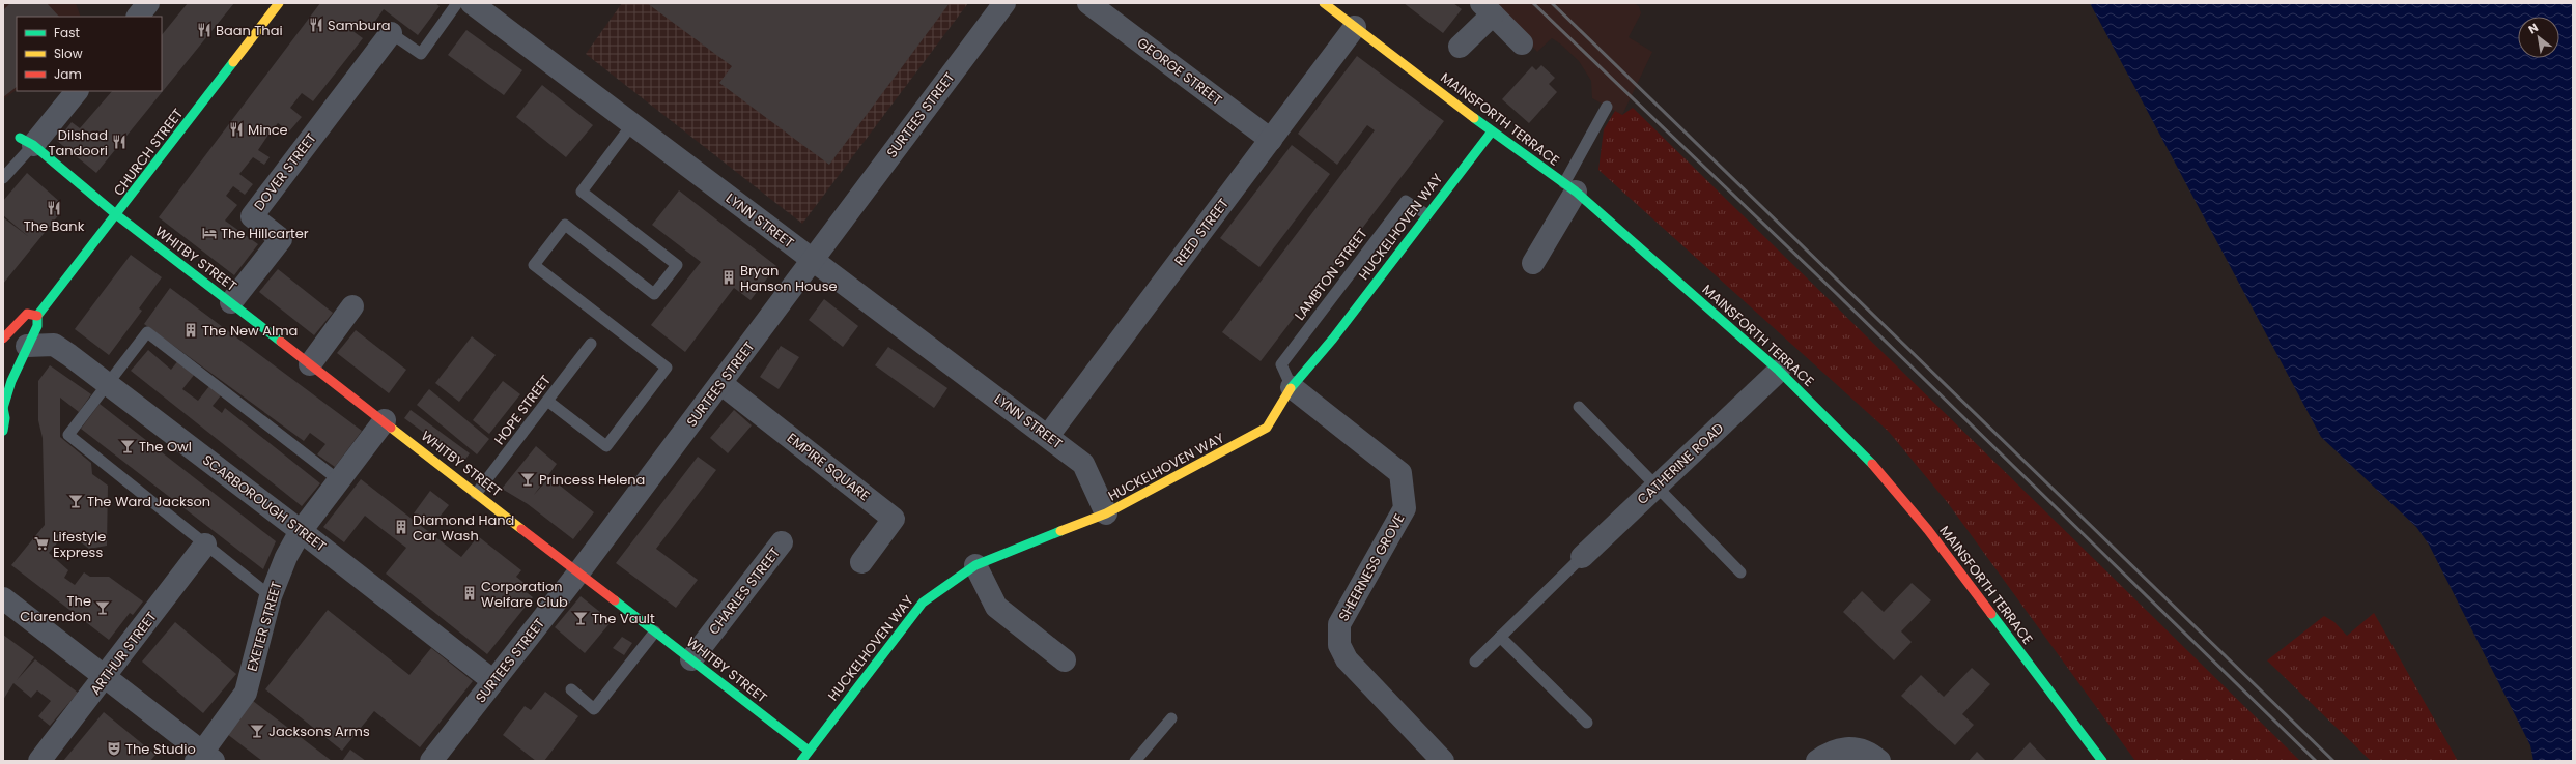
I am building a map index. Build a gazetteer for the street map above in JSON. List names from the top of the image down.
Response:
{
  "streets": {
    "street": [
      "GEORGE STREET",
      "SURTEES STREET",
      "MAINSFORTH TERRACE",
      "CHURCH STREET",
      "DOVER STREET",
      "LYNN STREET",
      "HUCKELHOVEN WAY",
      "REED STREET",
      "WHITBY STREET",
      "CATHERINE ROAD",
      "EMPIRE SQUARE",
      "SCARBOROUGH STREET",
      "SHEERNESS GROVE",
      "CHARLES STREET",
      "EXETER STREET",
      "ARTHUR STREET"
    ],
    "lane": ["LAMBTON STREET", "HOPE STREET"]
  },
  "crossings": [
    ["GEORGE STREET", "REED STREET"],
    ["SURTEES STREET", "LYNN STREET"],
    ["SURTEES STREET", "WHITBY STREET"],
    ["SURTEES STREET", "EMPIRE SQUARE"],
    ["SURTEES STREET", "SCARBOROUGH STREET"],
    ["MAINSFORTH TERRACE", "HUCKELHOVEN WAY"],
    ["MAINSFORTH TERRACE", "REED STREET"],
    ["MAINSFORTH TERRACE", "CATHERINE ROAD"],
    ["CHURCH STREET", "WHITBY STREET"],
    ["CHURCH STREET", "SCARBOROUGH STREET"],
    ["DOVER STREET", "WHITBY STREET"],
    ["LYNN STREET", "HUCKELHOVEN WAY"],
    ["LYNN STREET", "REED STREET"],
    ["HUCKELHOVEN WAY", "WHITBY STREET"],
    ["HUCKELHOVEN WAY", "LAMBTON STREET"],
    ["HUCKELHOVEN WAY", "SHEERNESS GROVE"],
    ["WHITBY STREET", "HOPE STREET"],
    ["WHITBY STREET", "CHARLES STREET"],
    ["WHITBY STREET", "EXETER STREET"],
    ["LAMBTON STREET", "SHEERNESS GROVE"],
    ["SCARBOROUGH STREET", "EXETER STREET"]
  ],
  "places": {
    "restaurant": [
      "Sambura",
      "Baan Thai",
      "Mince",
      "Dilshad Tandoori",
      "The Bank"
    ],
    "hotel": ["The Hillcarter"],
    "building": [
      "Bryan Hanson House",
      "The New Alma",
      "Diamond Hand Car Wash",
      "Corporation Welfare Club"
    ],
    "bar": [
      "The Owl",
      "Princess Helena",
      "The Ward Jackson",
      "The Clarendon",
      "The Vault",
      "Jacksons Arms"
    ],
    "supermarket": ["Lifestyle Express"],
    "theatre": ["The Studio"]
  },
  "legend": ["Fast", "Slow", "Jam"],
  "north": "top left"
}
